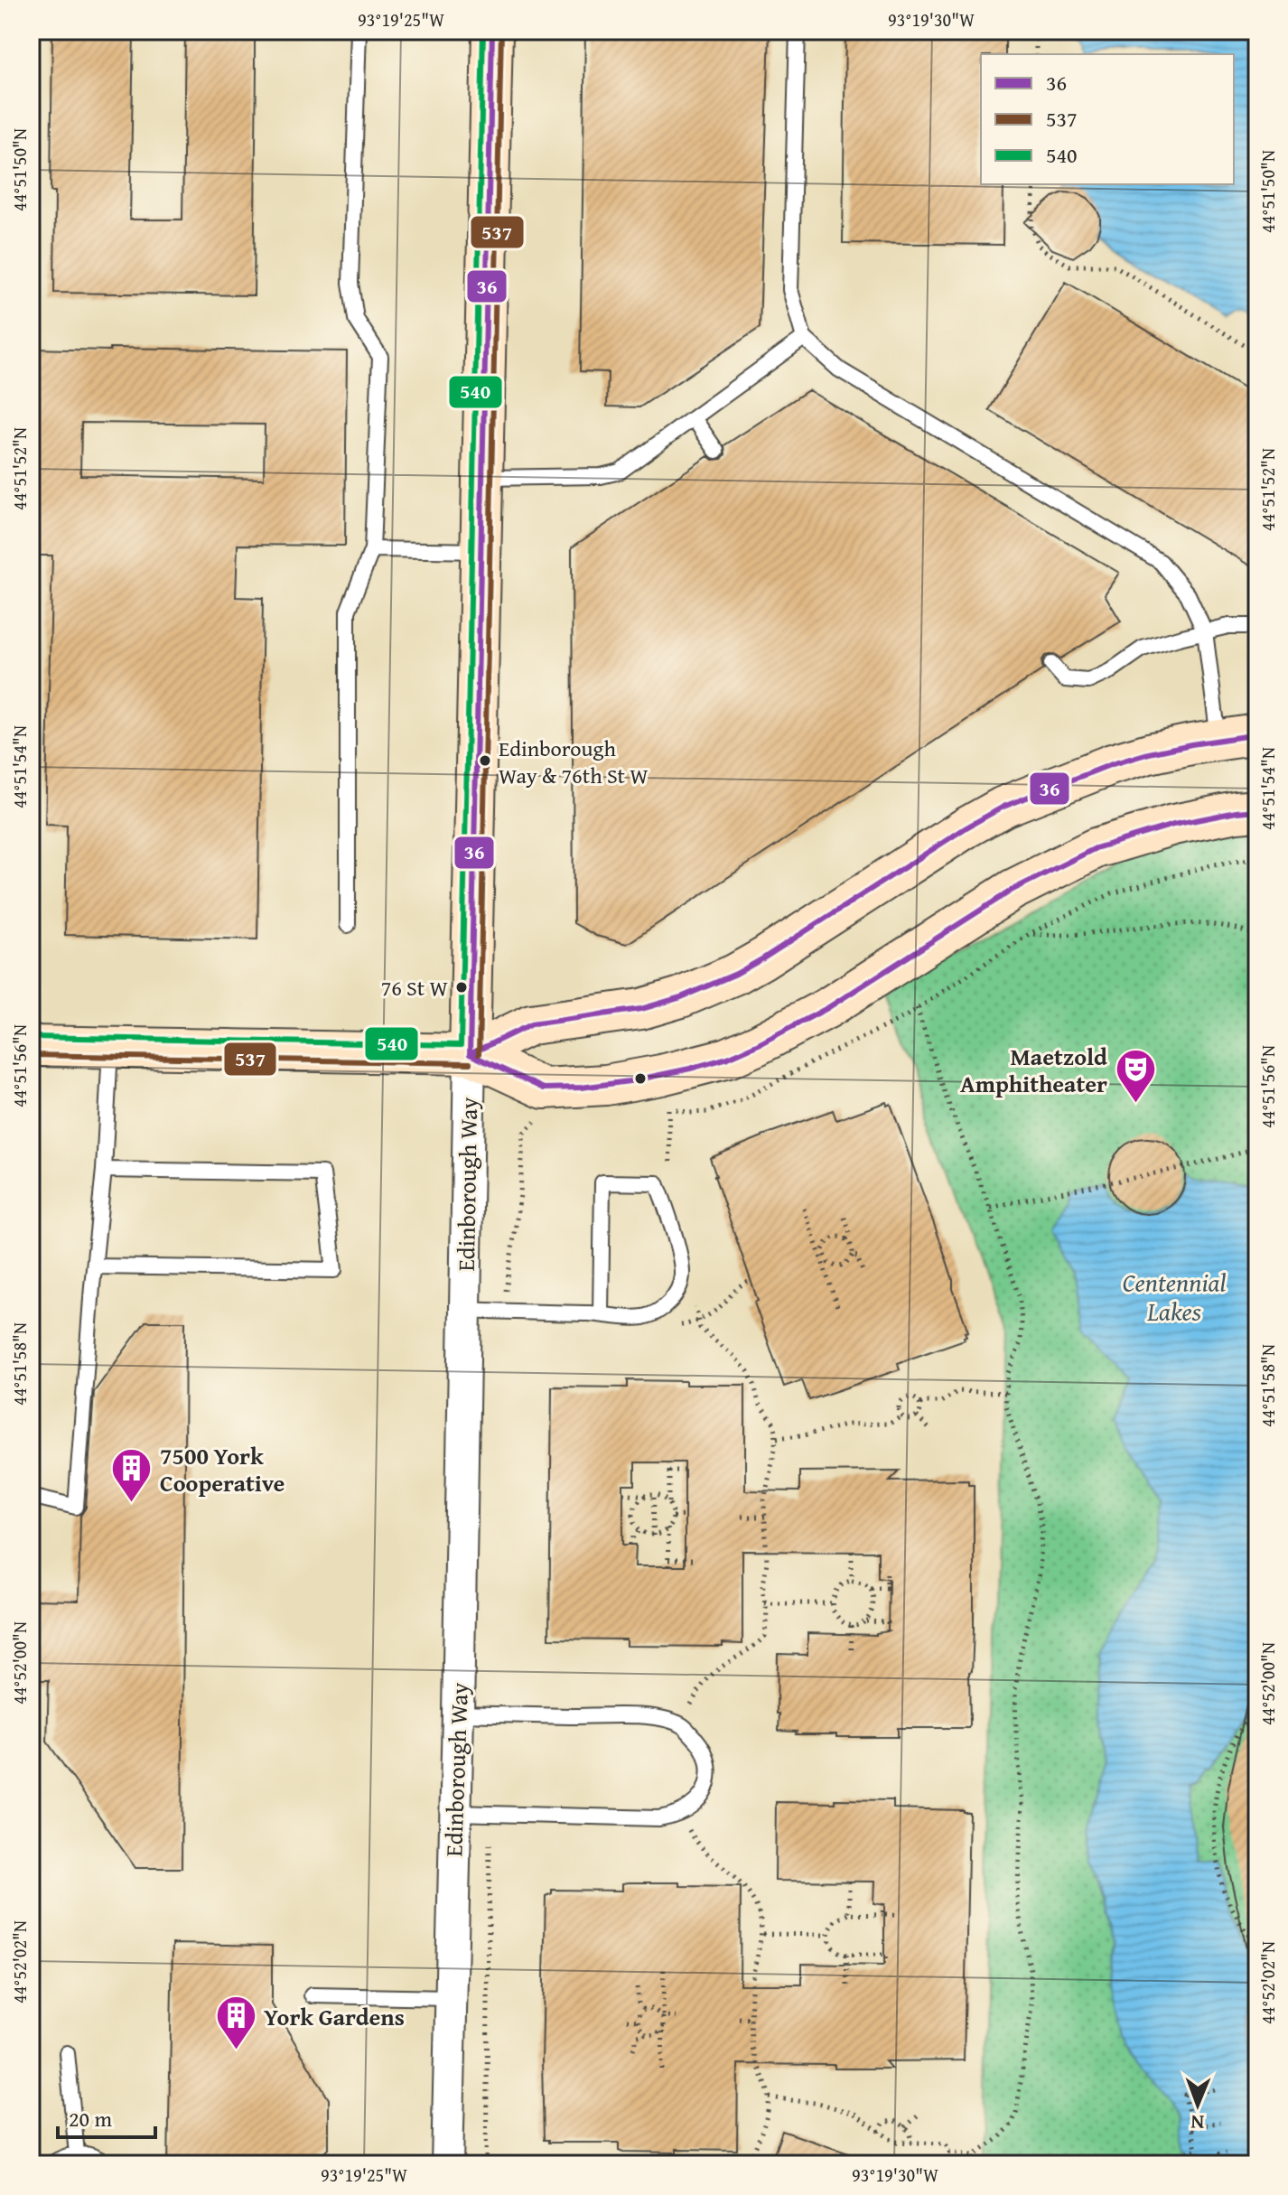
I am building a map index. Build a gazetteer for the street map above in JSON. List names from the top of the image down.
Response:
{
  "streets": {
    "street": ["Edinborough Way"]
  },
  "water": ["Centennial Lakes"],
  "places": {
    "other": ["Edinborough Way & 76th St W", "76 St W"],
    "theatre": ["Maetzold Amphitheater"],
    "building": ["7500 York Cooperative", "York Gardens"]
  },
  "lines": ["transit line 36", "transit line 537", "transit line 540"],
  "legend": ["36", "537", "540"],
  "scale_bar": "20 m",
  "north": "bottom",
  "coordinates": [
    "93°19'25\"W",
    "93°19'30\"W",
    "44°51'50\"N",
    "44°51'52\"N",
    "44°51'54\"N",
    "44°51'56\"N",
    "44°51'58\"N",
    "44°52'00\"N",
    "44°52'02\"N"
  ]
}
